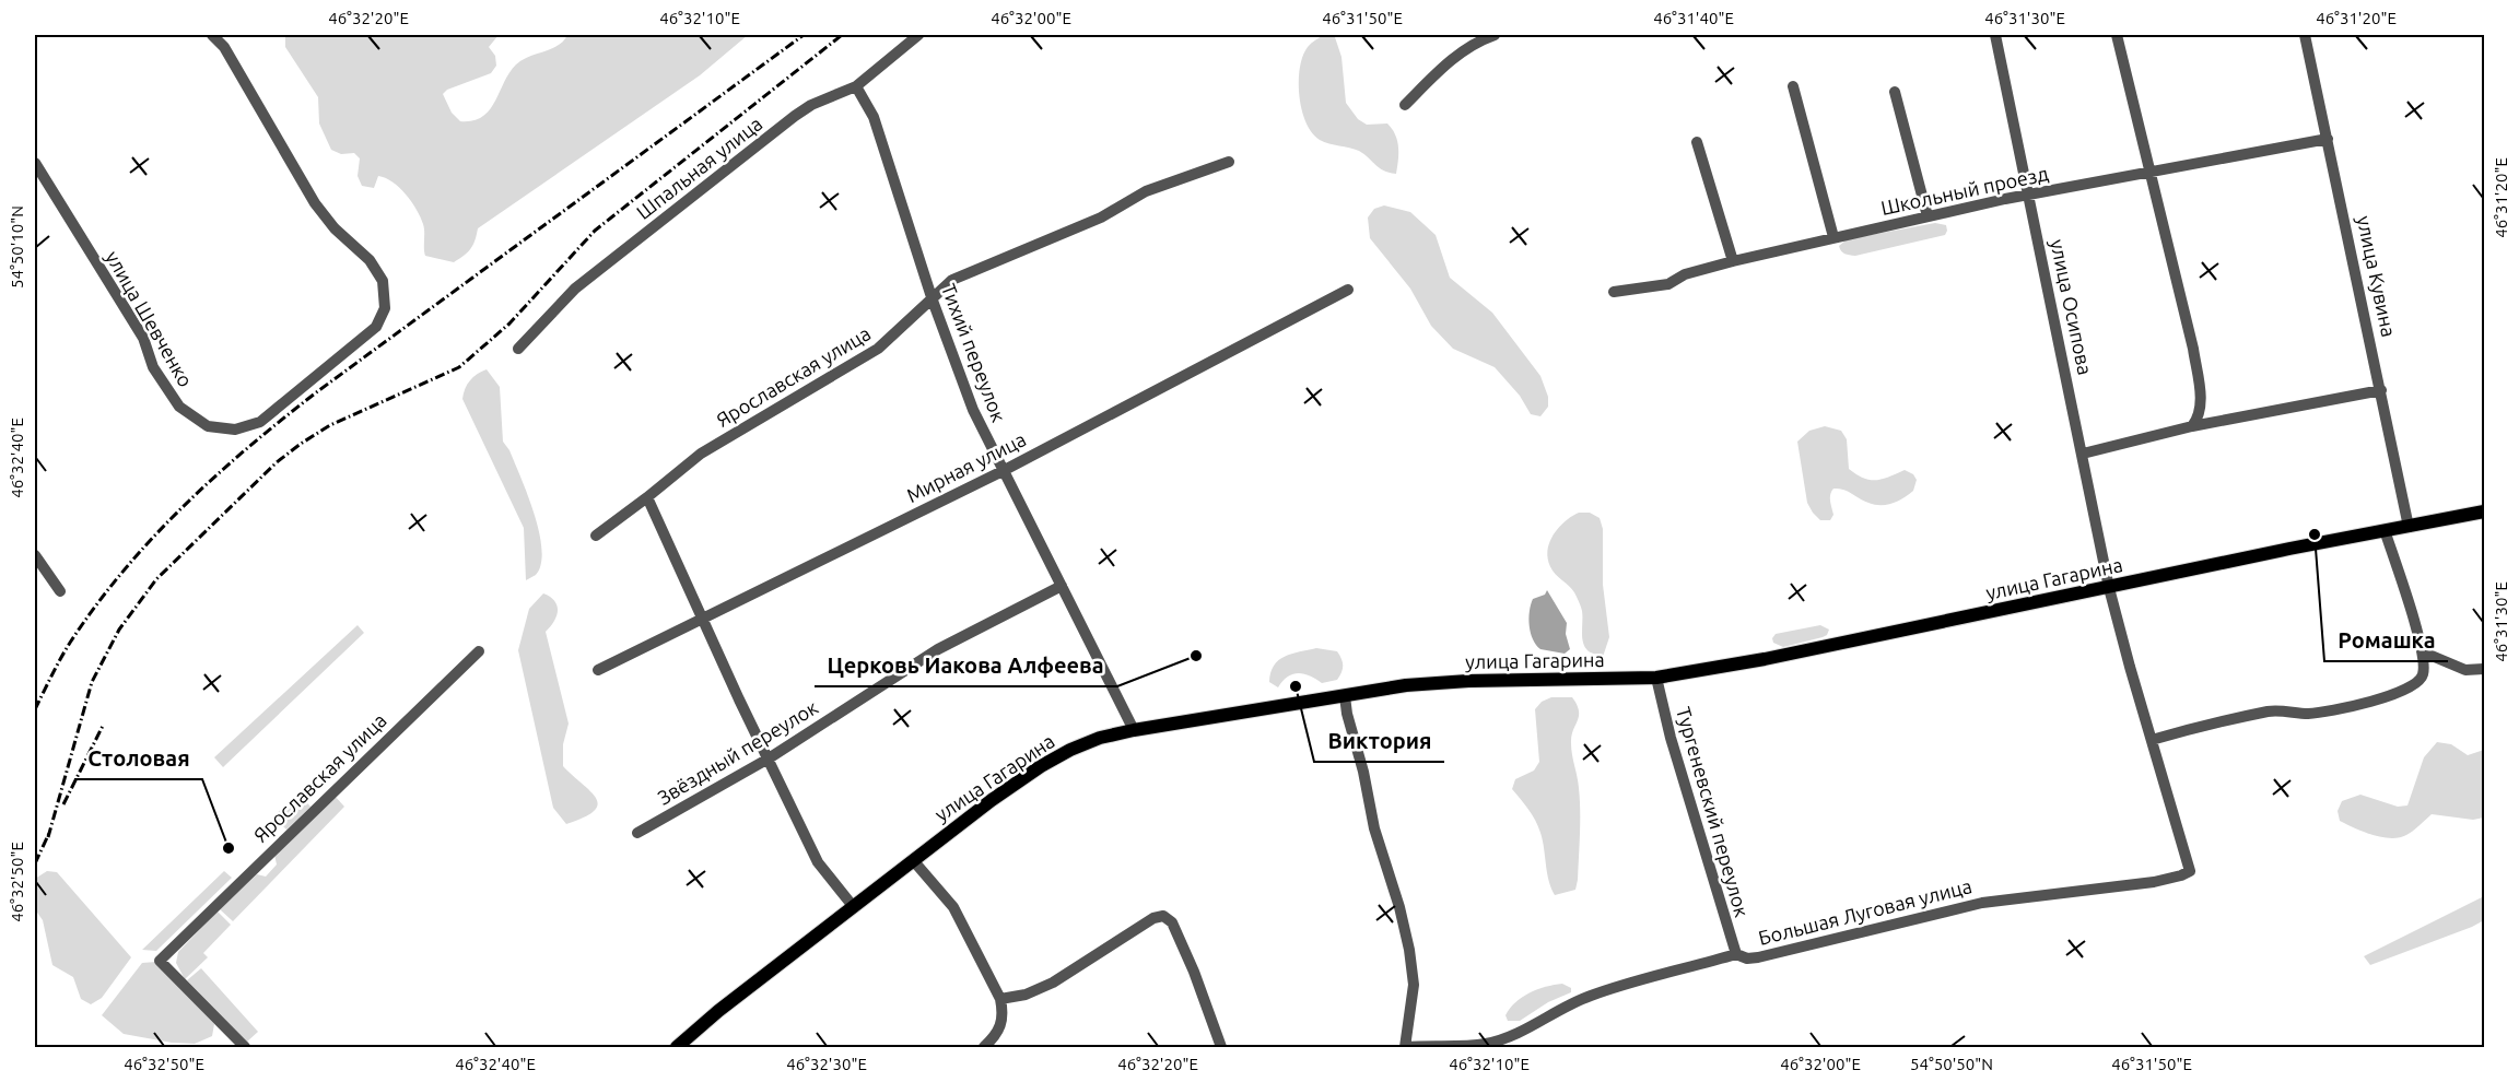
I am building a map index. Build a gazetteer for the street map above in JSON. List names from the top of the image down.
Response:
{
  "streets": {
    "main road": ["улица Гагарина"],
    "street": [
      "Шпальная улица",
      "Школьный проезд",
      "улица Кувина",
      "улица Осипова",
      "улица Шевченко",
      "Тихий переулок",
      "Ярославская улица",
      "Мирная улица",
      "Звёздный переулок",
      "Тургеневский переулок",
      "Большая Луговая улица"
    ]
  },
  "crossings": [
    ["Шпальная улица", "Тихий переулок"],
    ["Школьный проезд", "улица Кувина"],
    ["Школьный проезд", "улица Осипова"],
    ["улица Кувина", "улица Гагарина"],
    ["улица Осипова", "улица Гагарина"],
    ["улица Осипова", "Большая Луговая улица"],
    ["Тихий переулок", "Ярославская улица"],
    ["Тихий переулок", "Мирная улица"],
    ["Тихий переулок", "улица Гагарина"],
    ["Тихий переулок", "Звёздный переулок"],
    ["улица Гагарина", "Тургеневский переулок"],
    ["Тургеневский переулок", "Большая Луговая улица"]
  ],
  "places": [
    "Ромашка",
    "Церковь Иакова Алфеева",
    "Виктория",
    "Столовая"
  ],
  "coordinates": [
    "46°32'20\"E",
    "46°32'10\"E",
    "46°32'00\"E",
    "46°31'50\"E",
    "46°31'40\"E",
    "46°31'30\"E",
    "46°31'20\"E",
    "54°50'10\"N",
    "46°32'40\"E",
    "46°32'50\"E",
    "46°32'30\"E",
    "54°50'50\"N"
  ]
}
